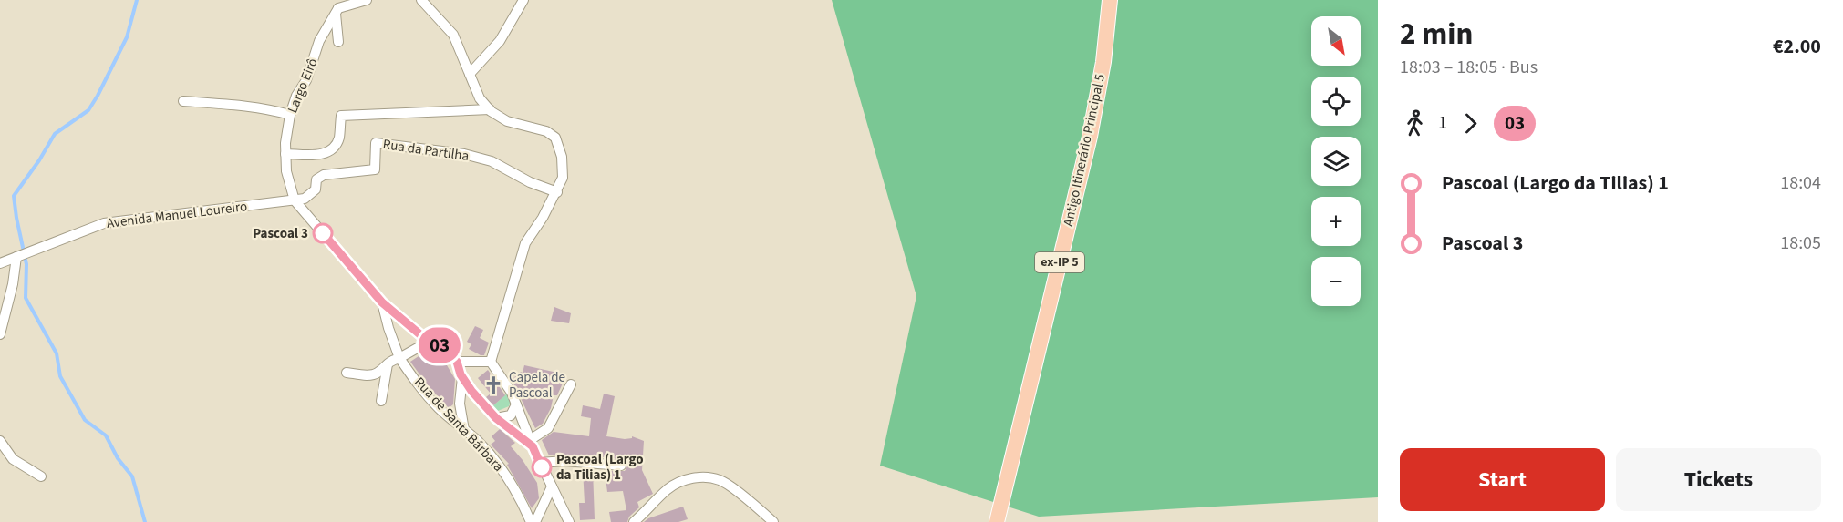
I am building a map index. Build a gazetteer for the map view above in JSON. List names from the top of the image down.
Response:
{
  "streets": {
    "highway": ["Antigo Itinerário Principal 5", "ex-IP 5"],
    "street": [
      "Largo Eirô",
      "Rua da Partilha",
      "Avenida Manuel Loureiro",
      "Rua de Santa Bárbara"
    ]
  },
  "crossings": [
    ["Largo Eirô", "Rua da Partilha"],
    ["Largo Eirô", "Avenida Manuel Loureiro"],
    ["Rua da Partilha", "Avenida Manuel Loureiro"]
  ],
  "places": {
    "other": ["Pascoal 3", "Pascoal (Largo da Tilias) 1"],
    "church": ["Capela de Pascoal"]
  },
  "lines": ["bus line 03"],
  "north": "bottom right",
  "page": {
    "on_map": "03",
    "heading": ["2 min", "18:03 – 18:05 · Bus", "€2.00"],
    "map_buttons": ["+", "−"],
    "legs": ["1", "03"],
    "list": [
      {
        "name": "Pascoal (Largo da Tilias) 1",
        "value": "18:04"
      },
      {
        "name": "Pascoal 3",
        "value": "18:05"
      }
    ],
    "buttons": ["Start", "Tickets"]
  }
}
